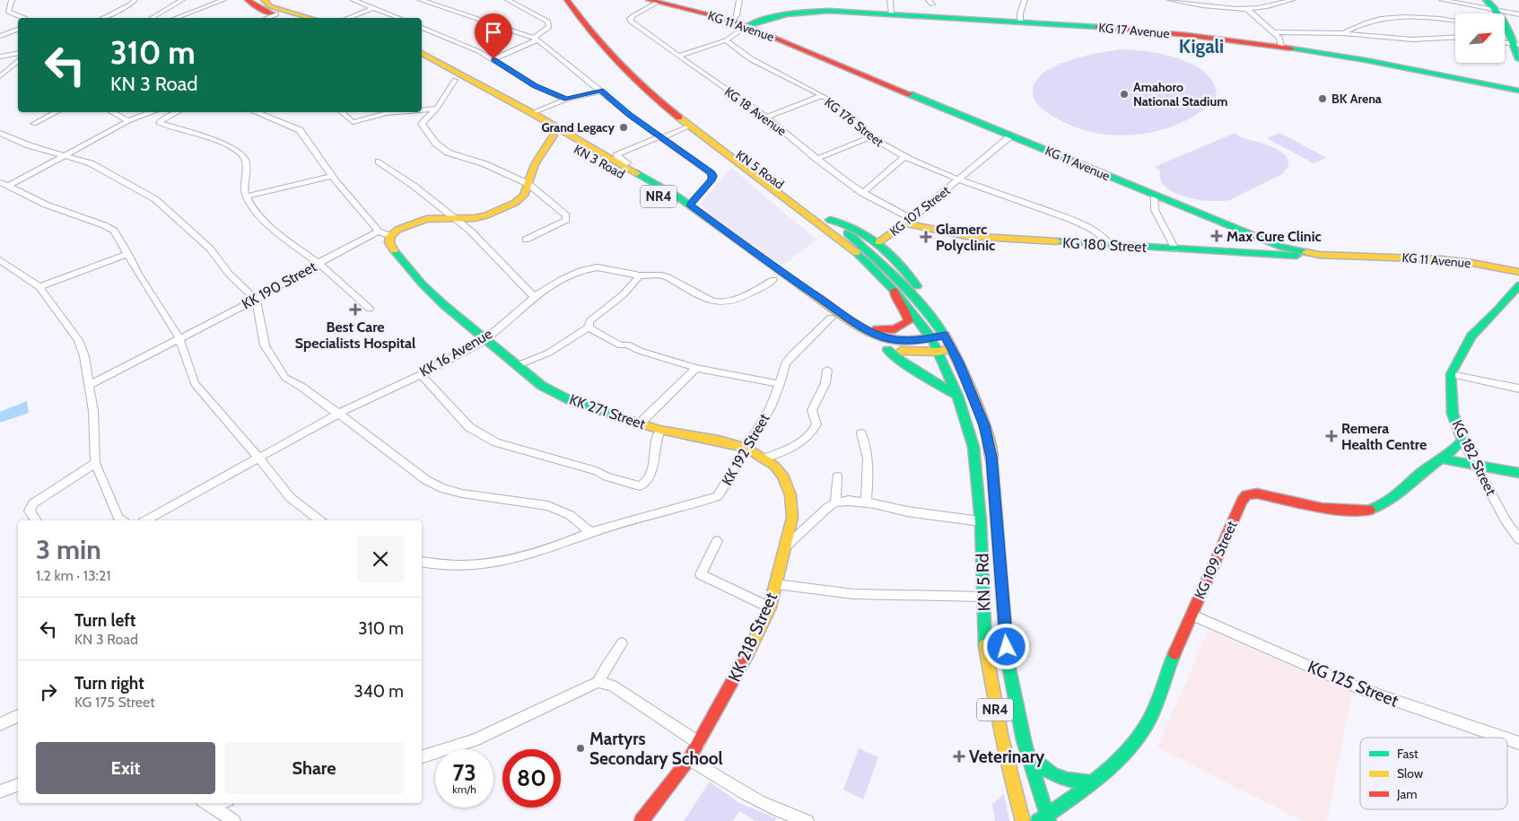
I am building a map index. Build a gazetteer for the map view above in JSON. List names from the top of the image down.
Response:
{
  "streets": {
    "main road": [
      "KG 11 Avenue",
      "KG 17 Avenue",
      "KN 3 Road",
      "KN 5 Road",
      "NR4",
      "KG 107 Street",
      "KG 180 Street",
      "KK 271 Street",
      "KG 182 Street",
      "KG 109 Street",
      "KN 5 Rd",
      "KK 218 Street"
    ],
    "street": [
      "KG 18 Avenue",
      "KG 176 Street",
      "KK 190 Street",
      "KK 16 Avenue",
      "KK 192 Street",
      "KG 125 Street"
    ]
  },
  "crossings": [
    ["KG 11 Avenue", "KG 17 Avenue"],
    ["KG 11 Avenue", "KG 18 Avenue"],
    ["KG 11 Avenue", "KG 107 Street"],
    ["KG 11 Avenue", "KG 180 Street"],
    ["KG 18 Avenue", "KG 107 Street"],
    ["KG 18 Avenue", "KG 180 Street"],
    ["KG 176 Street", "KG 107 Street"],
    ["KG 176 Street", "KG 180 Street"],
    ["KN 3 Road", "NR4"],
    ["KN 5 Road", "NR4"],
    ["NR4", "KG 109 Street"],
    ["NR4", "KN 5 Rd"],
    ["KG 107 Street", "KG 180 Street"],
    ["KK 16 Avenue", "KK 271 Street"],
    ["KK 271 Street", "KK 192 Street"],
    ["KK 271 Street", "KK 218 Street"],
    ["KK 192 Street", "KK 218 Street"],
    ["KG 182 Street", "KG 109 Street"],
    ["KG 109 Street", "KG 125 Street"]
  ],
  "districts": ["Kigali"],
  "places": {
    "other": [
      "Amahoro National Stadium",
      "BK Arena",
      "Grand Legacy",
      "Martyrs Secondary School"
    ],
    "health": [
      "Max Cure Clinic",
      "Glamerc Polyclinic",
      "Best Care Specialists Hospital",
      "Remera Health Centre",
      "Veterinary"
    ]
  },
  "legend": ["Fast", "Slow", "Jam"],
  "north": "top right",
  "page": {
    "turn": ["310 m", "KN 3 Road"],
    "heading": ["3 min", "1.2 km · 13:21"],
    "list": [
      {
        "name": "Turn left",
        "note": "KN 3 Road",
        "value": "310 m"
      },
      {
        "name": "Turn right",
        "note": "KG 175 Street",
        "value": "340 m"
      }
    ],
    "buttons": ["Exit", "Share"],
    "speed": "73 km/h",
    "limit": "80"
  }
}
